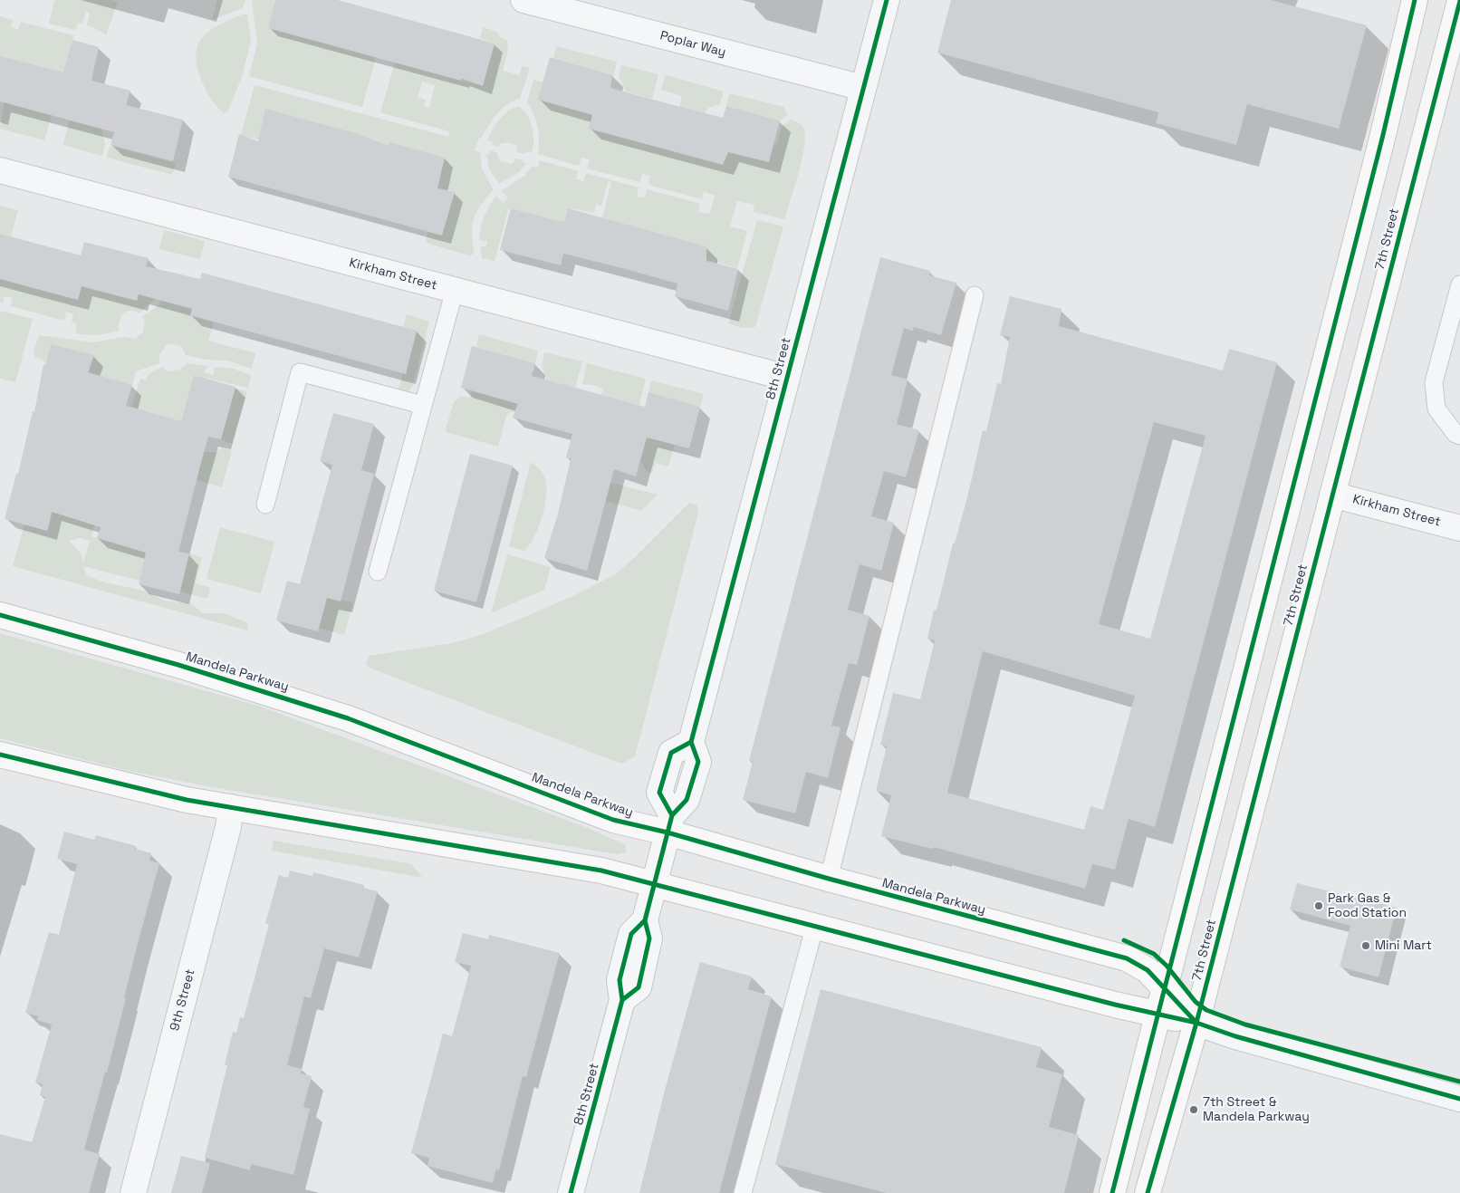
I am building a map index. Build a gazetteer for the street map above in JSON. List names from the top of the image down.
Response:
{
  "streets": {
    "main road": ["7th Street", "Mandela Parkway"],
    "street": [
      "Poplar Way",
      "Kirkham Street",
      "8th Street",
      "9th Street"
    ]
  },
  "crossings": [
    ["Poplar Way", "8th Street"],
    ["7th Street", "Kirkham Street"],
    ["7th Street", "Mandela Parkway"],
    ["Kirkham Street", "8th Street"],
    ["8th Street", "Mandela Parkway"],
    ["Mandela Parkway", "9th Street"]
  ],
  "places": ["Park Gas & Food Station", "Mini Mart", "7th Street & Mandela Parkway"]
}
